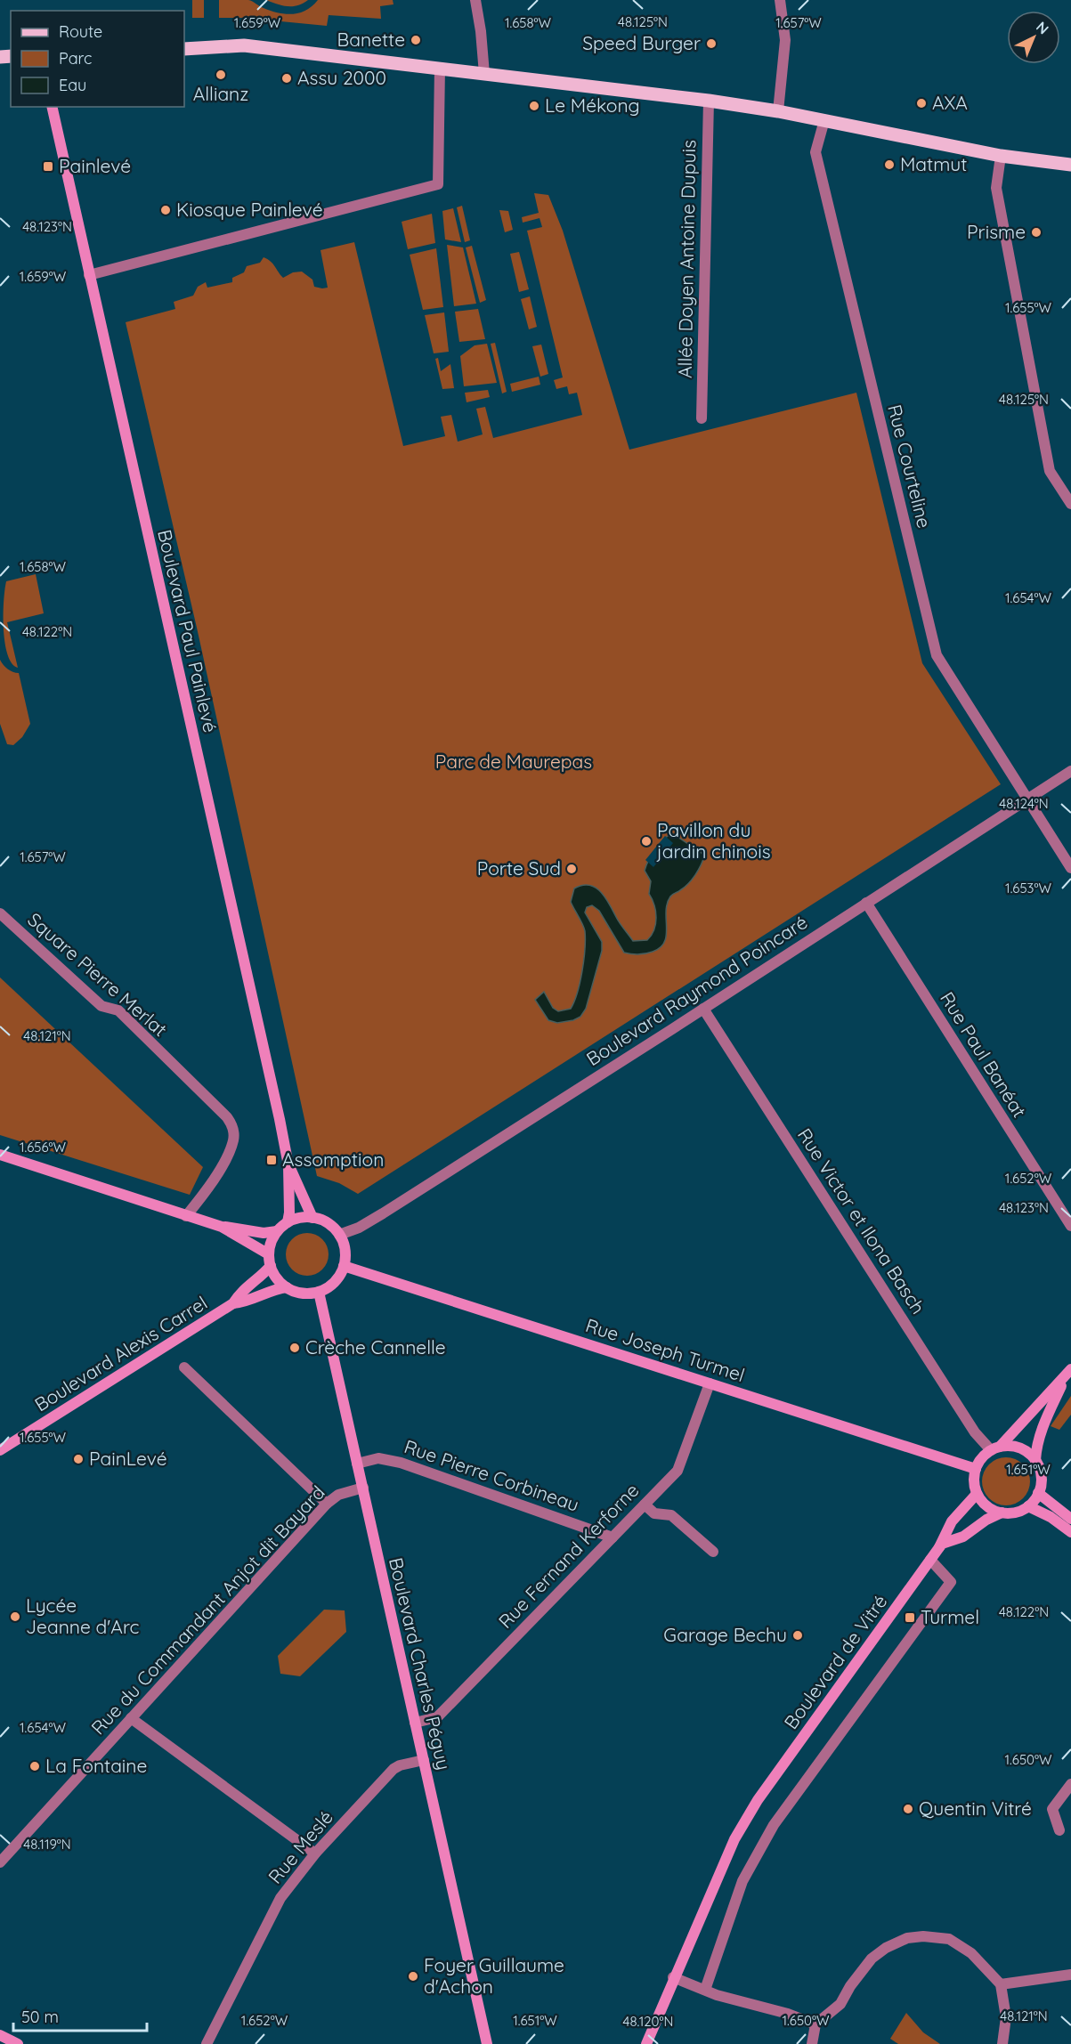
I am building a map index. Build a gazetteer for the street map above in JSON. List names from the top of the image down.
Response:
{
  "streets": {
    "street": [
      "Allée Doyen Antoine Dupuis",
      "Rue Courteline",
      "Boulevard Paul Painlevé",
      "Square Pierre Merlat",
      "Boulevard Raymond Poincaré",
      "Rue Paul Banéat",
      "Rue Victor et Ilona Basch",
      "Rue Joseph Turmel",
      "Boulevard Alexis Carrel",
      "Rue Pierre Corbineau",
      "Rue Fernand Kerforne",
      "Rue du Commandant Anjot dit Bayard",
      "Boulevard de Vitré",
      "Boulevard Charles Péguy",
      "Rue Meslé"
    ]
  },
  "crossings": [
    ["Rue Courteline", "Boulevard Raymond Poincaré"],
    ["Boulevard Paul Painlevé", "Boulevard Raymond Poincaré"],
    ["Boulevard Paul Painlevé", "Rue Joseph Turmel"],
    ["Boulevard Paul Painlevé", "Boulevard Alexis Carrel"],
    ["Boulevard Paul Painlevé", "Boulevard Charles Péguy"],
    ["Boulevard Raymond Poincaré", "Rue Paul Banéat"],
    ["Boulevard Raymond Poincaré", "Rue Victor et Ilona Basch"],
    ["Boulevard Raymond Poincaré", "Rue Joseph Turmel"],
    ["Boulevard Raymond Poincaré", "Boulevard Alexis Carrel"],
    ["Boulevard Raymond Poincaré", "Boulevard Charles Péguy"],
    ["Rue Victor et Ilona Basch", "Rue Joseph Turmel"],
    ["Rue Victor et Ilona Basch", "Boulevard de Vitré"],
    ["Rue Joseph Turmel", "Boulevard Alexis Carrel"],
    ["Rue Joseph Turmel", "Rue Fernand Kerforne"],
    ["Rue Joseph Turmel", "Boulevard de Vitré"],
    ["Rue Joseph Turmel", "Boulevard Charles Péguy"],
    ["Boulevard Alexis Carrel", "Boulevard Charles Péguy"],
    ["Rue Pierre Corbineau", "Rue Fernand Kerforne"],
    ["Rue Pierre Corbineau", "Boulevard Charles Péguy"],
    ["Rue Fernand Kerforne", "Boulevard Charles Péguy"],
    ["Rue du Commandant Anjot dit Bayard", "Boulevard Charles Péguy"],
    ["Boulevard Charles Péguy", "Rue Meslé"]
  ],
  "parks": ["Parc de Maurepas"],
  "places": {
    "other": [
      "Banette",
      "Speed Burger",
      "Allianz",
      "Assu 2000",
      "AXA",
      "Le Mékong",
      "Matmut",
      "Kiosque Painlevé",
      "Prisme",
      "Pavillon du jardin chinois",
      "Porte Sud",
      "Crèche Cannelle",
      "PainLevé",
      "Lycée Jeanne d'Arc",
      "Garage Bechu",
      "La Fontaine",
      "Quentin Vitré",
      "Foyer Guillaume d'Achon"
    ],
    "transit": ["Painlevé", "Assomption", "Turmel"]
  },
  "legend": ["Route", "Parc", "Eau"],
  "scale_bar": "50 m",
  "north": "top right",
  "coordinates": [
    "48.125°N",
    "1.659°W",
    "1.658°W",
    "1.657°W",
    "48.123°N",
    "1.655°W",
    "1.654°W",
    "48.122°N",
    "48.124°N",
    "1.653°W",
    "48.121°N",
    "1.656°W",
    "1.652°W",
    "1.651°W",
    "1.650°W",
    "48.119°N",
    "48.120°N"
  ]
}
